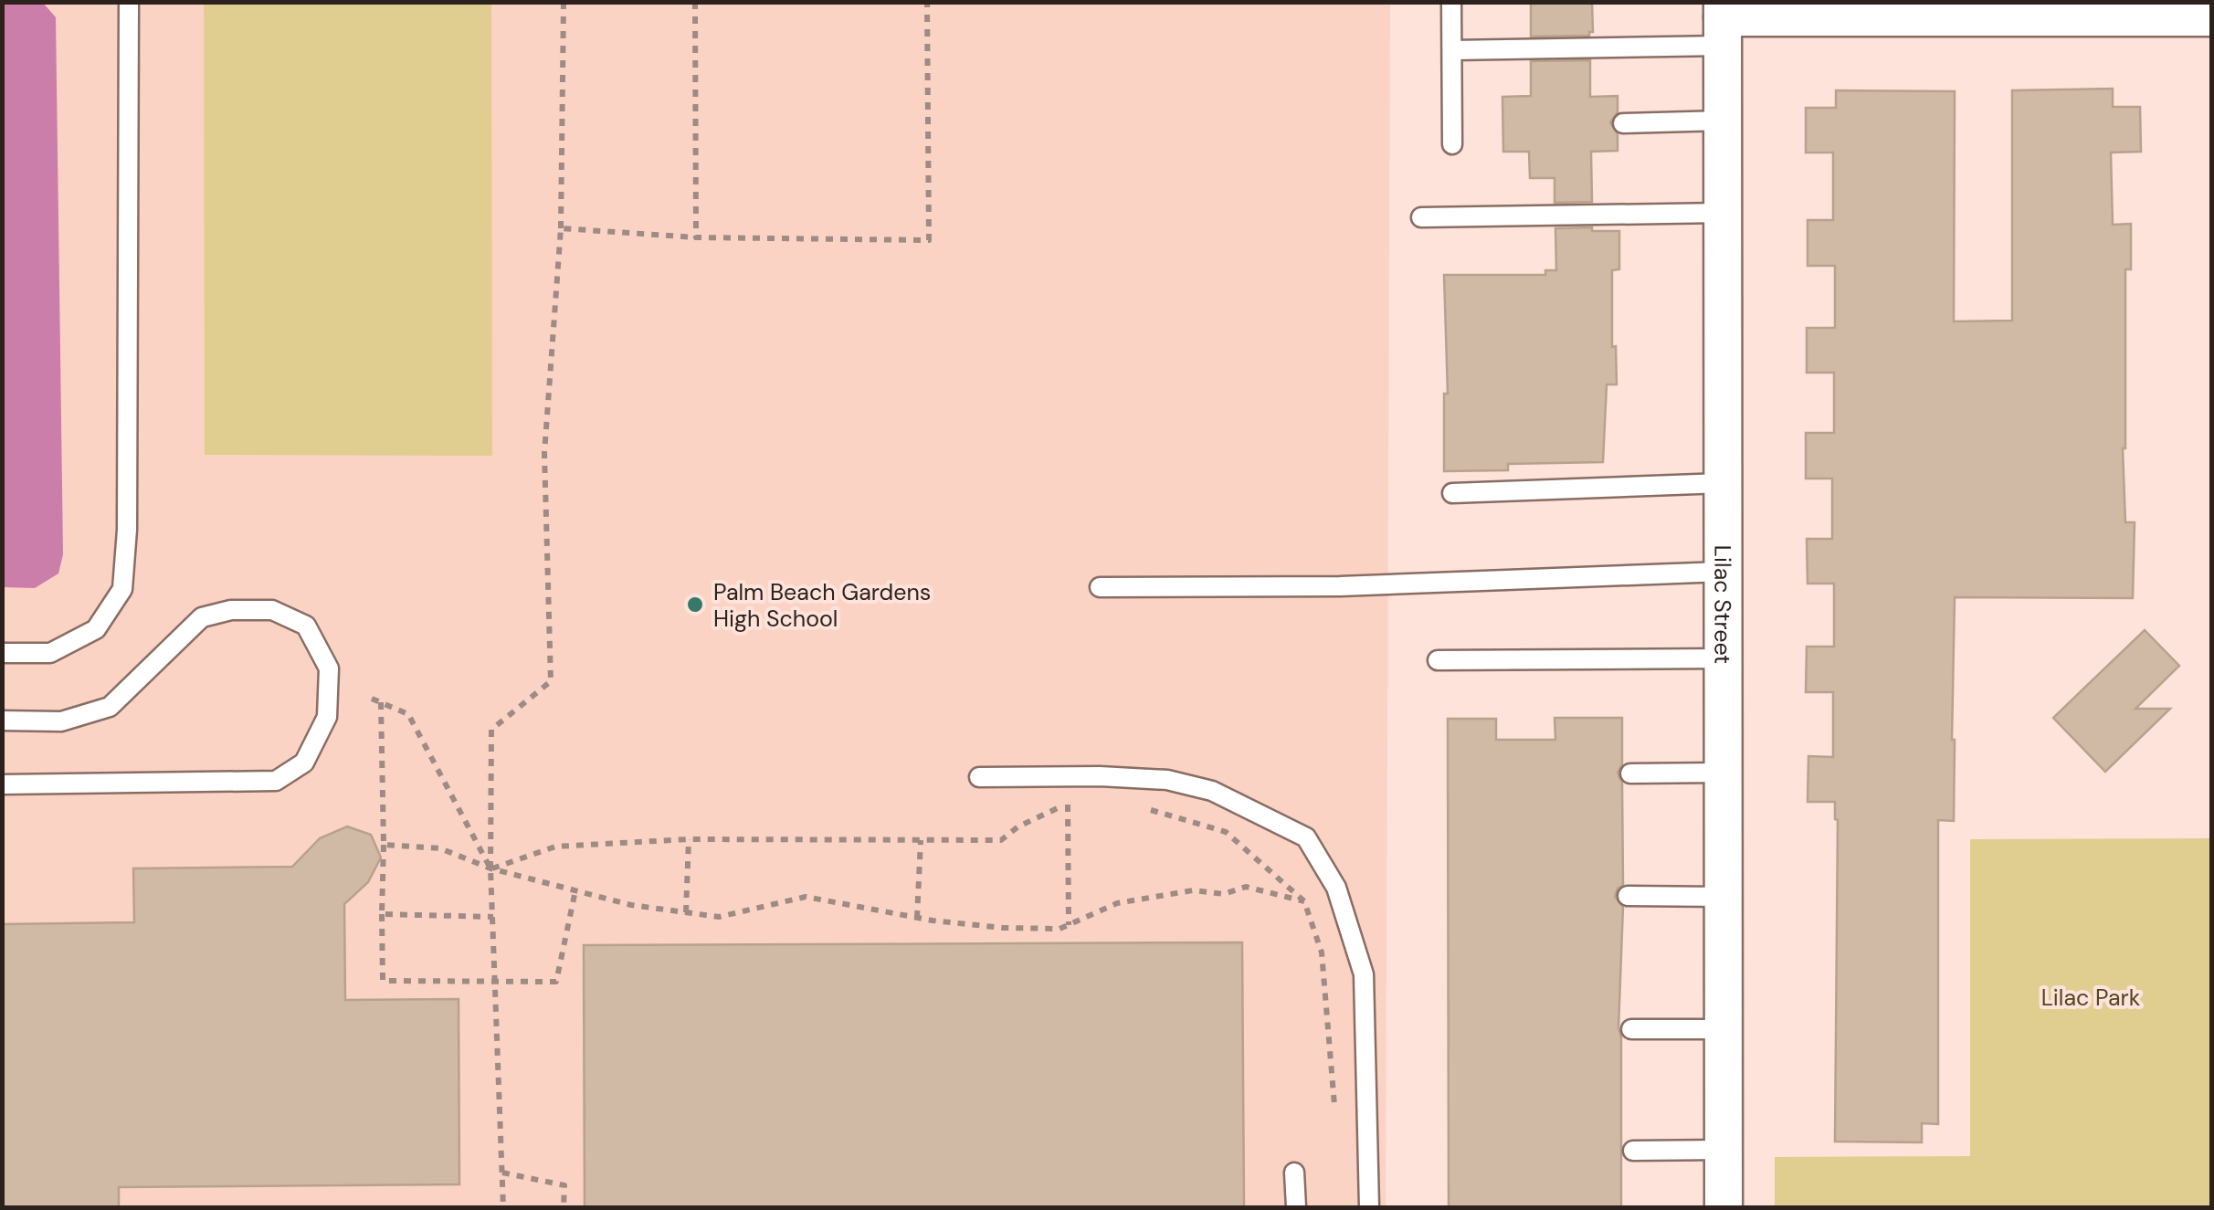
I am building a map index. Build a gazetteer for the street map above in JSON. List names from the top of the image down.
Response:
{
  "streets": {
    "street": ["Lilac Street"]
  },
  "parks": ["Lilac Park"],
  "places": ["Palm Beach Gardens High School"]
}
